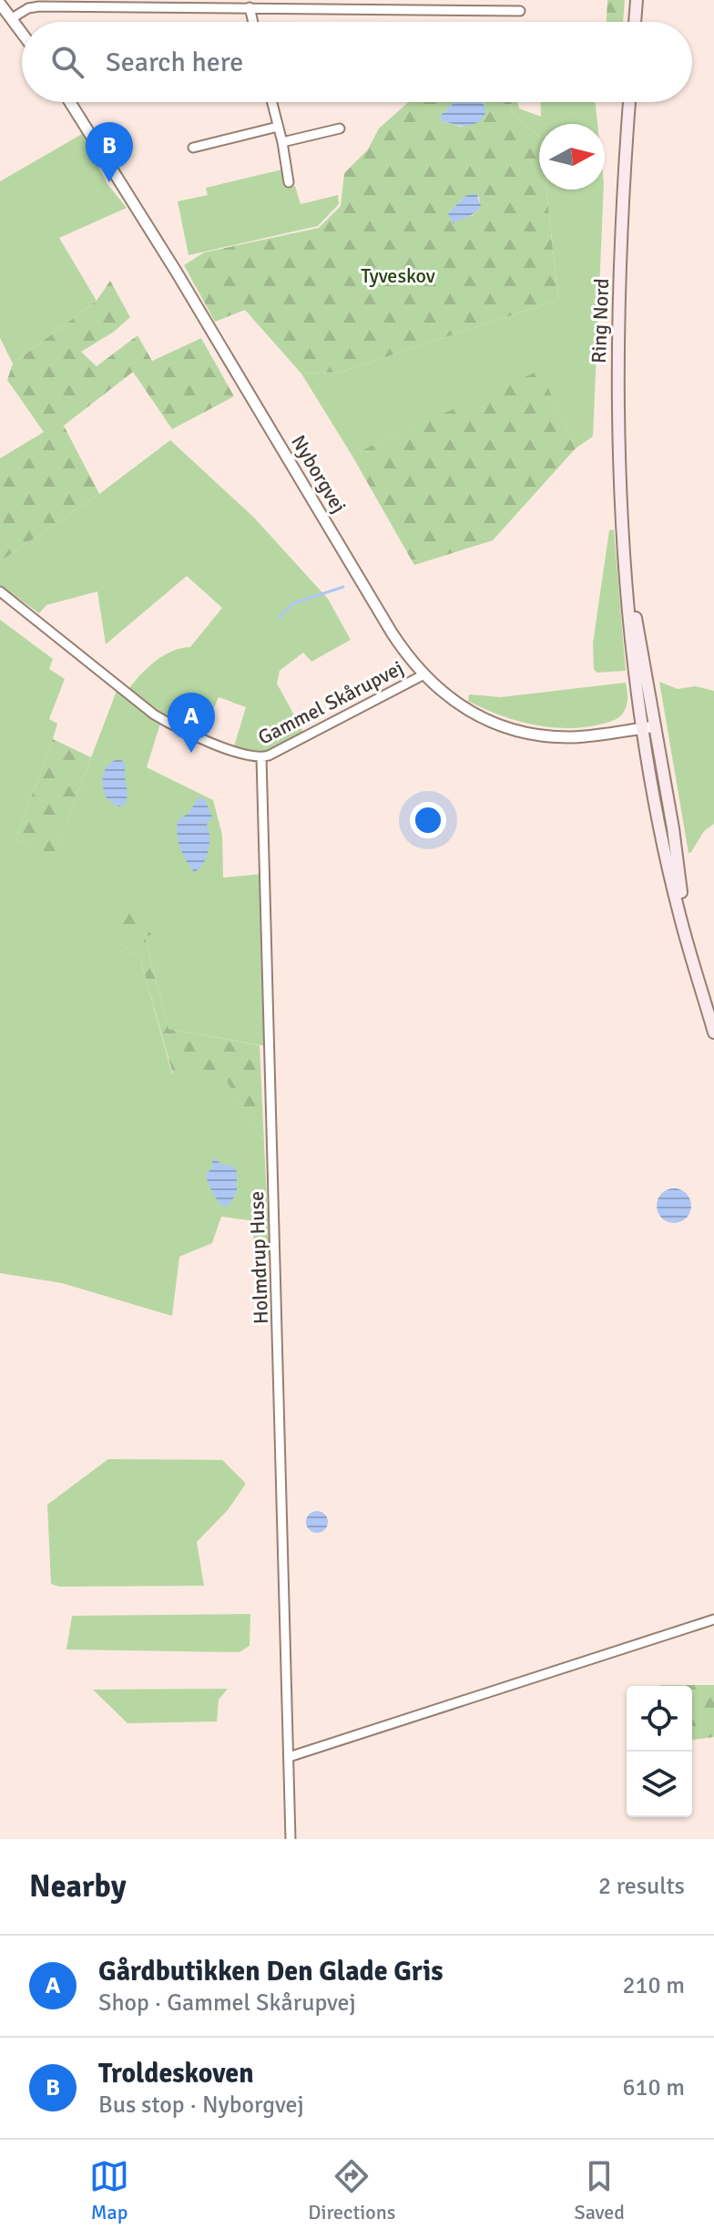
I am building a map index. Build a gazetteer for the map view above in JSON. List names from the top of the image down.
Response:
{
  "streets": {
    "main road": ["Ring Nord"],
    "street": ["Nyborgvej", "Gammel Skårupvej", "Holmdrup Huse"]
  },
  "crossings": [
    ["Ring Nord", "Nyborgvej"],
    ["Nyborgvej", "Gammel Skårupvej"],
    ["Gammel Skårupvej", "Holmdrup Huse"]
  ],
  "parks": ["Tyveskov"],
  "north": "right",
  "page": {
    "search": "Search here",
    "pins": ["B", "A"],
    "heading": ["Nearby", "2 results"],
    "list": [
      {
        "mark": "A",
        "name": "Gårdbutikken Den Glade Gris",
        "note": "Shop · Gammel Skårupvej",
        "value": "210 m"
      },
      {
        "mark": "B",
        "name": "Troldeskoven",
        "note": "Bus stop · Nyborgvej",
        "value": "610 m"
      }
    ],
    "nav": ["Map", "Directions", "Saved"]
  }
}
